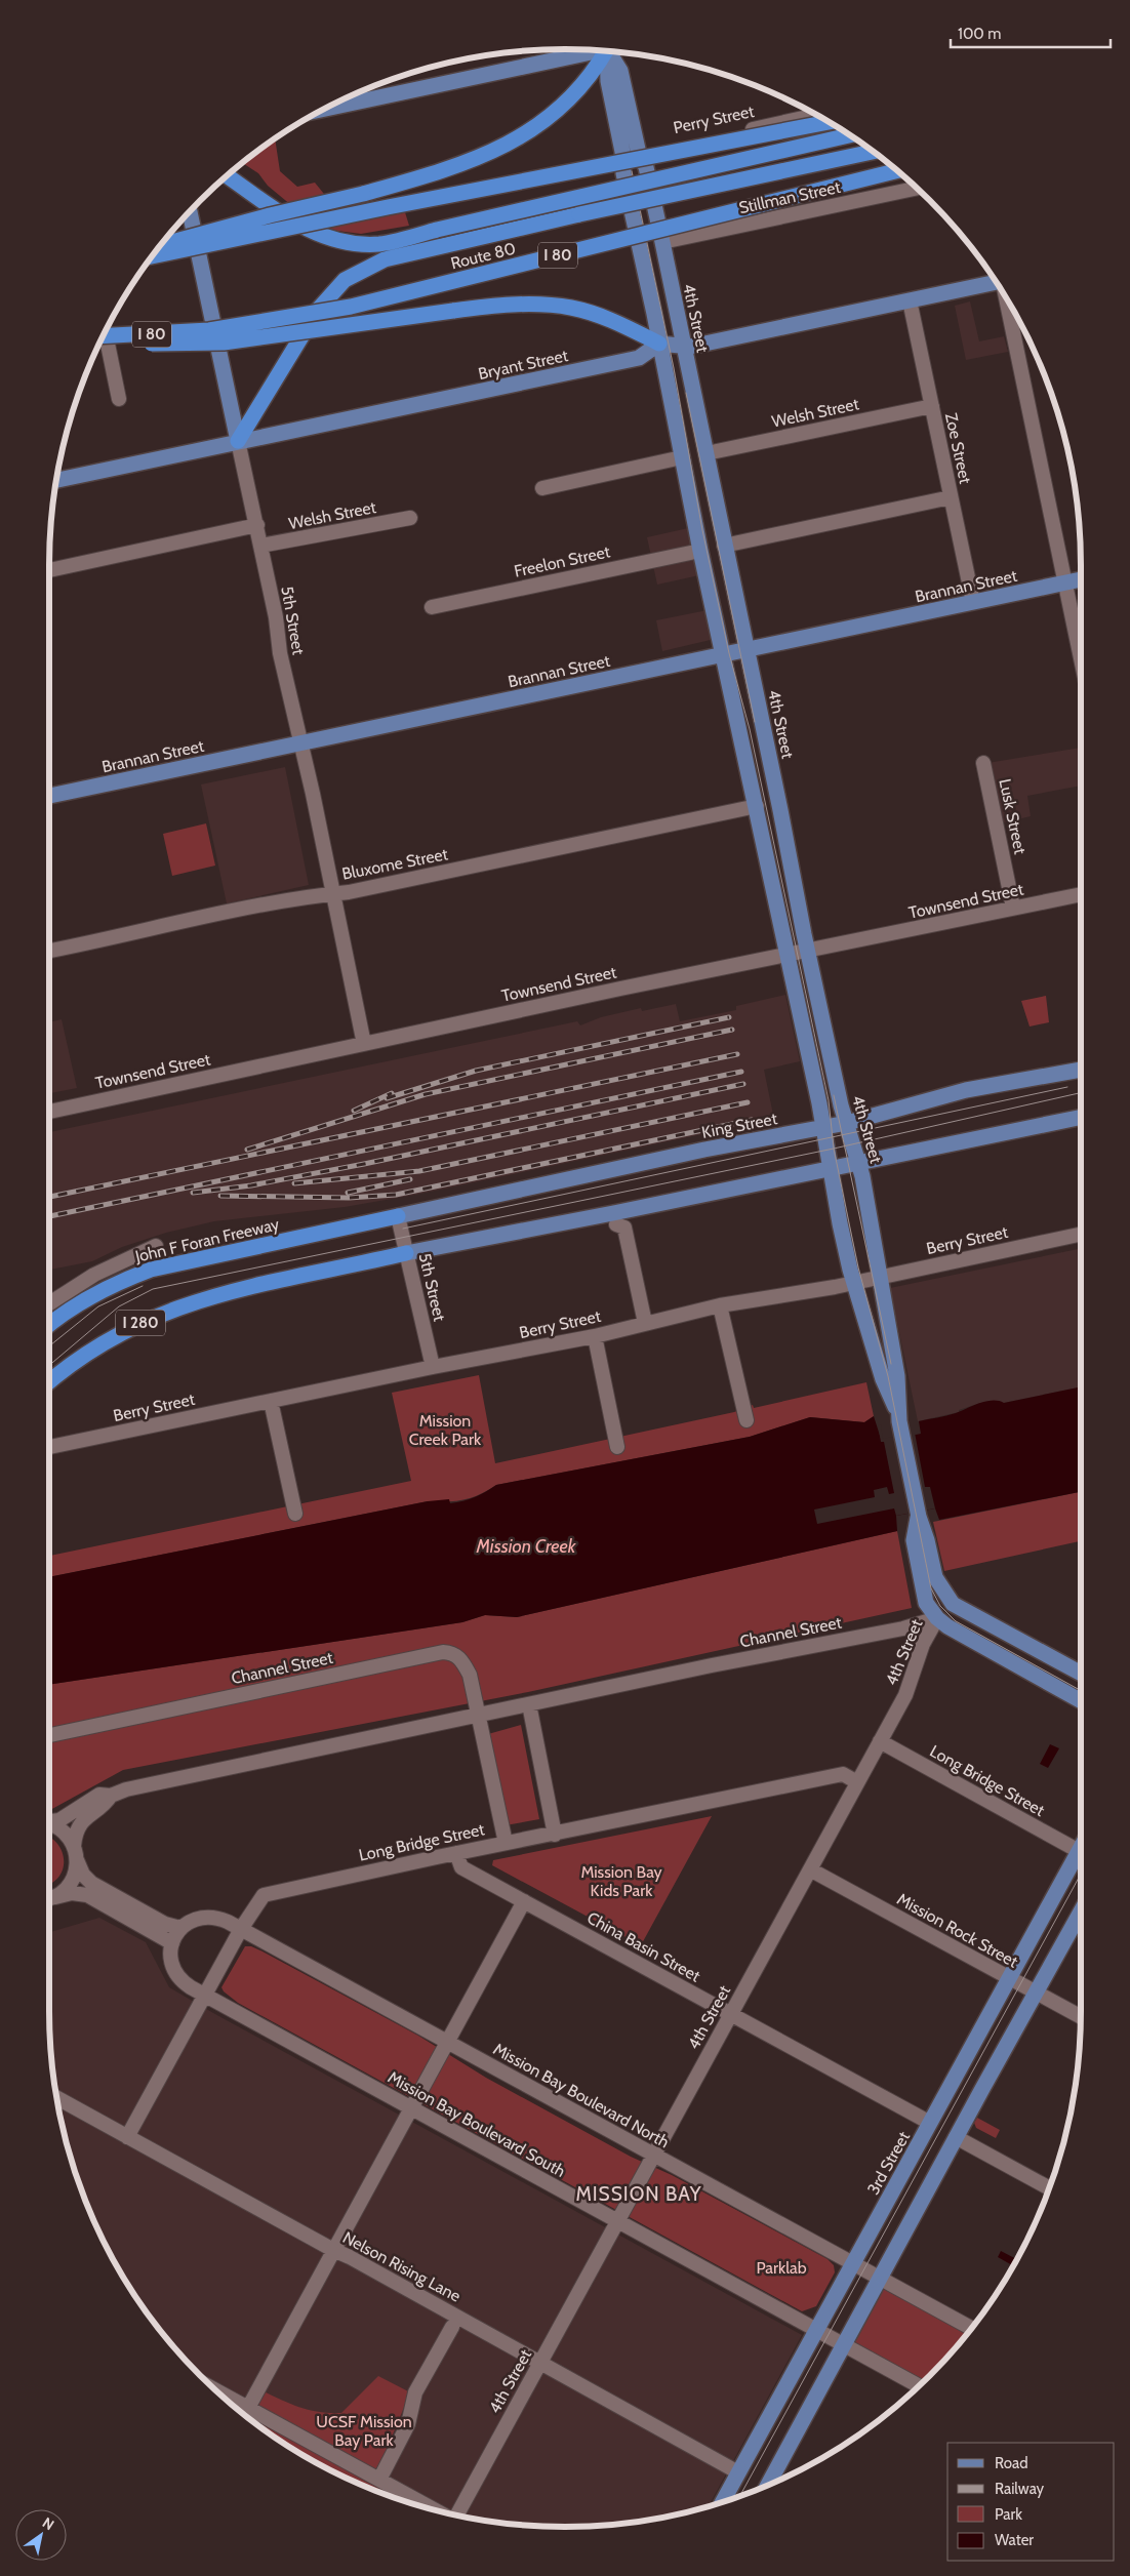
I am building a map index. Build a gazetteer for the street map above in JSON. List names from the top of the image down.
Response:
{
  "streets": {
    "highway": [
      "Route 80",
      "I 80",
      "John F Foran Freeway",
      "I 280"
    ],
    "main road": [
      "4th Street",
      "Bryant Street",
      "Brannan Street",
      "5th Street",
      "King Street",
      "3rd Street"
    ],
    "street": [
      "Perry Street",
      "Stillman Street",
      "Welsh Street",
      "Zoe Street",
      "Freelon Street",
      "Lusk Street",
      "Bluxome Street",
      "Townsend Street",
      "Berry Street",
      "Channel Street",
      "Long Bridge Street",
      "Mission Rock Street",
      "China Basin Street",
      "Mission Bay Boulevard North",
      "Mission Bay Boulevard South",
      "Nelson Rising Lane"
    ]
  },
  "crossings": [
    ["Perry Street", "4th Street"],
    ["Stillman Street", "4th Street"],
    ["4th Street", "Bryant Street"],
    ["4th Street", "Welsh Street"],
    ["4th Street", "Freelon Street"],
    ["4th Street", "Brannan Street"],
    ["4th Street", "Bluxome Street"],
    ["4th Street", "Townsend Street"],
    ["4th Street", "King Street"],
    ["4th Street", "Berry Street"],
    ["4th Street", "Channel Street"],
    ["4th Street", "Long Bridge Street"],
    ["4th Street", "Mission Rock Street"],
    ["4th Street", "China Basin Street"],
    ["4th Street", "Mission Bay Boulevard North"],
    ["4th Street", "Mission Bay Boulevard South"],
    ["4th Street", "Nelson Rising Lane"],
    ["Bryant Street", "5th Street"],
    ["Welsh Street", "Zoe Street"],
    ["Welsh Street", "5th Street"],
    ["Zoe Street", "Brannan Street"],
    ["Brannan Street", "5th Street"],
    ["5th Street", "Bluxome Street"],
    ["5th Street", "Townsend Street"],
    ["5th Street", "King Street"],
    ["5th Street", "John F Foran Freeway"],
    ["5th Street", "Berry Street"],
    ["5th Street", "I 280"],
    ["Lusk Street", "Townsend Street"],
    ["King Street", "John F Foran Freeway"],
    ["Long Bridge Street", "China Basin Street"],
    ["Long Bridge Street", "Mission Bay Boulevard North"],
    ["Long Bridge Street", "Mission Bay Boulevard South"],
    ["Long Bridge Street", "3rd Street"],
    ["Long Bridge Street", "Nelson Rising Lane"],
    ["Mission Rock Street", "3rd Street"],
    ["China Basin Street", "3rd Street"],
    ["Mission Bay Boulevard North", "3rd Street"],
    ["Mission Bay Boulevard South", "3rd Street"],
    ["3rd Street", "Nelson Rising Lane"]
  ],
  "districts": ["MISSION BAY"],
  "water": ["Mission Creek"],
  "parks": [
    "Mission Creek Park",
    "Mission Bay Kids Park",
    "Parklab",
    "UCSF Mission Bay Park"
  ],
  "legend": [
    "Road",
    "Railway",
    "Park",
    "Water"
  ],
  "scale_bar": "100 m",
  "north": "top right"
}
